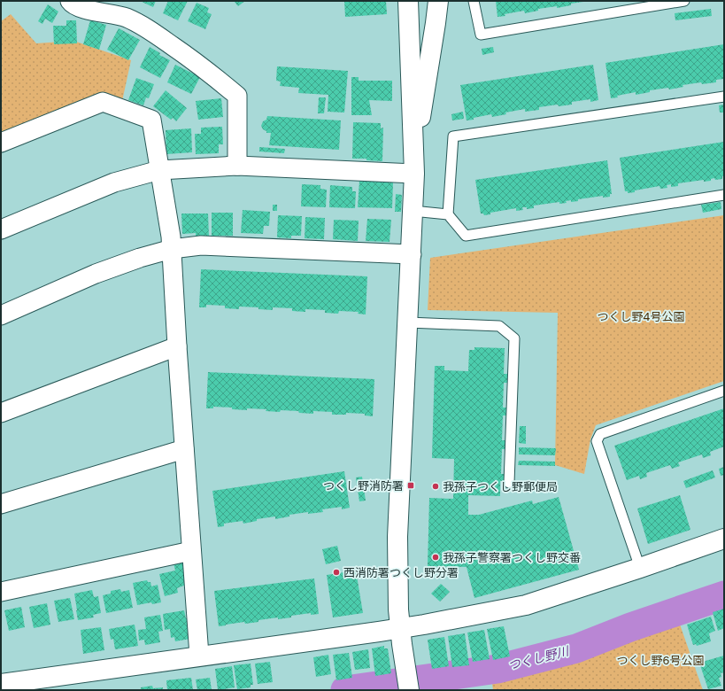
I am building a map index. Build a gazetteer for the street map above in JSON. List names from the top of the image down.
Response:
{
  "water": ["つくし野川"],
  "parks": ["つくし野4号公園", "つくし野6号公園"],
  "places": {
    "transit": ["つくし野消防署"],
    "other": ["我孫子つくし野郵便局", "我孫子警察署つくし野交番", "西消防署つくし野分署"]
  }
}
